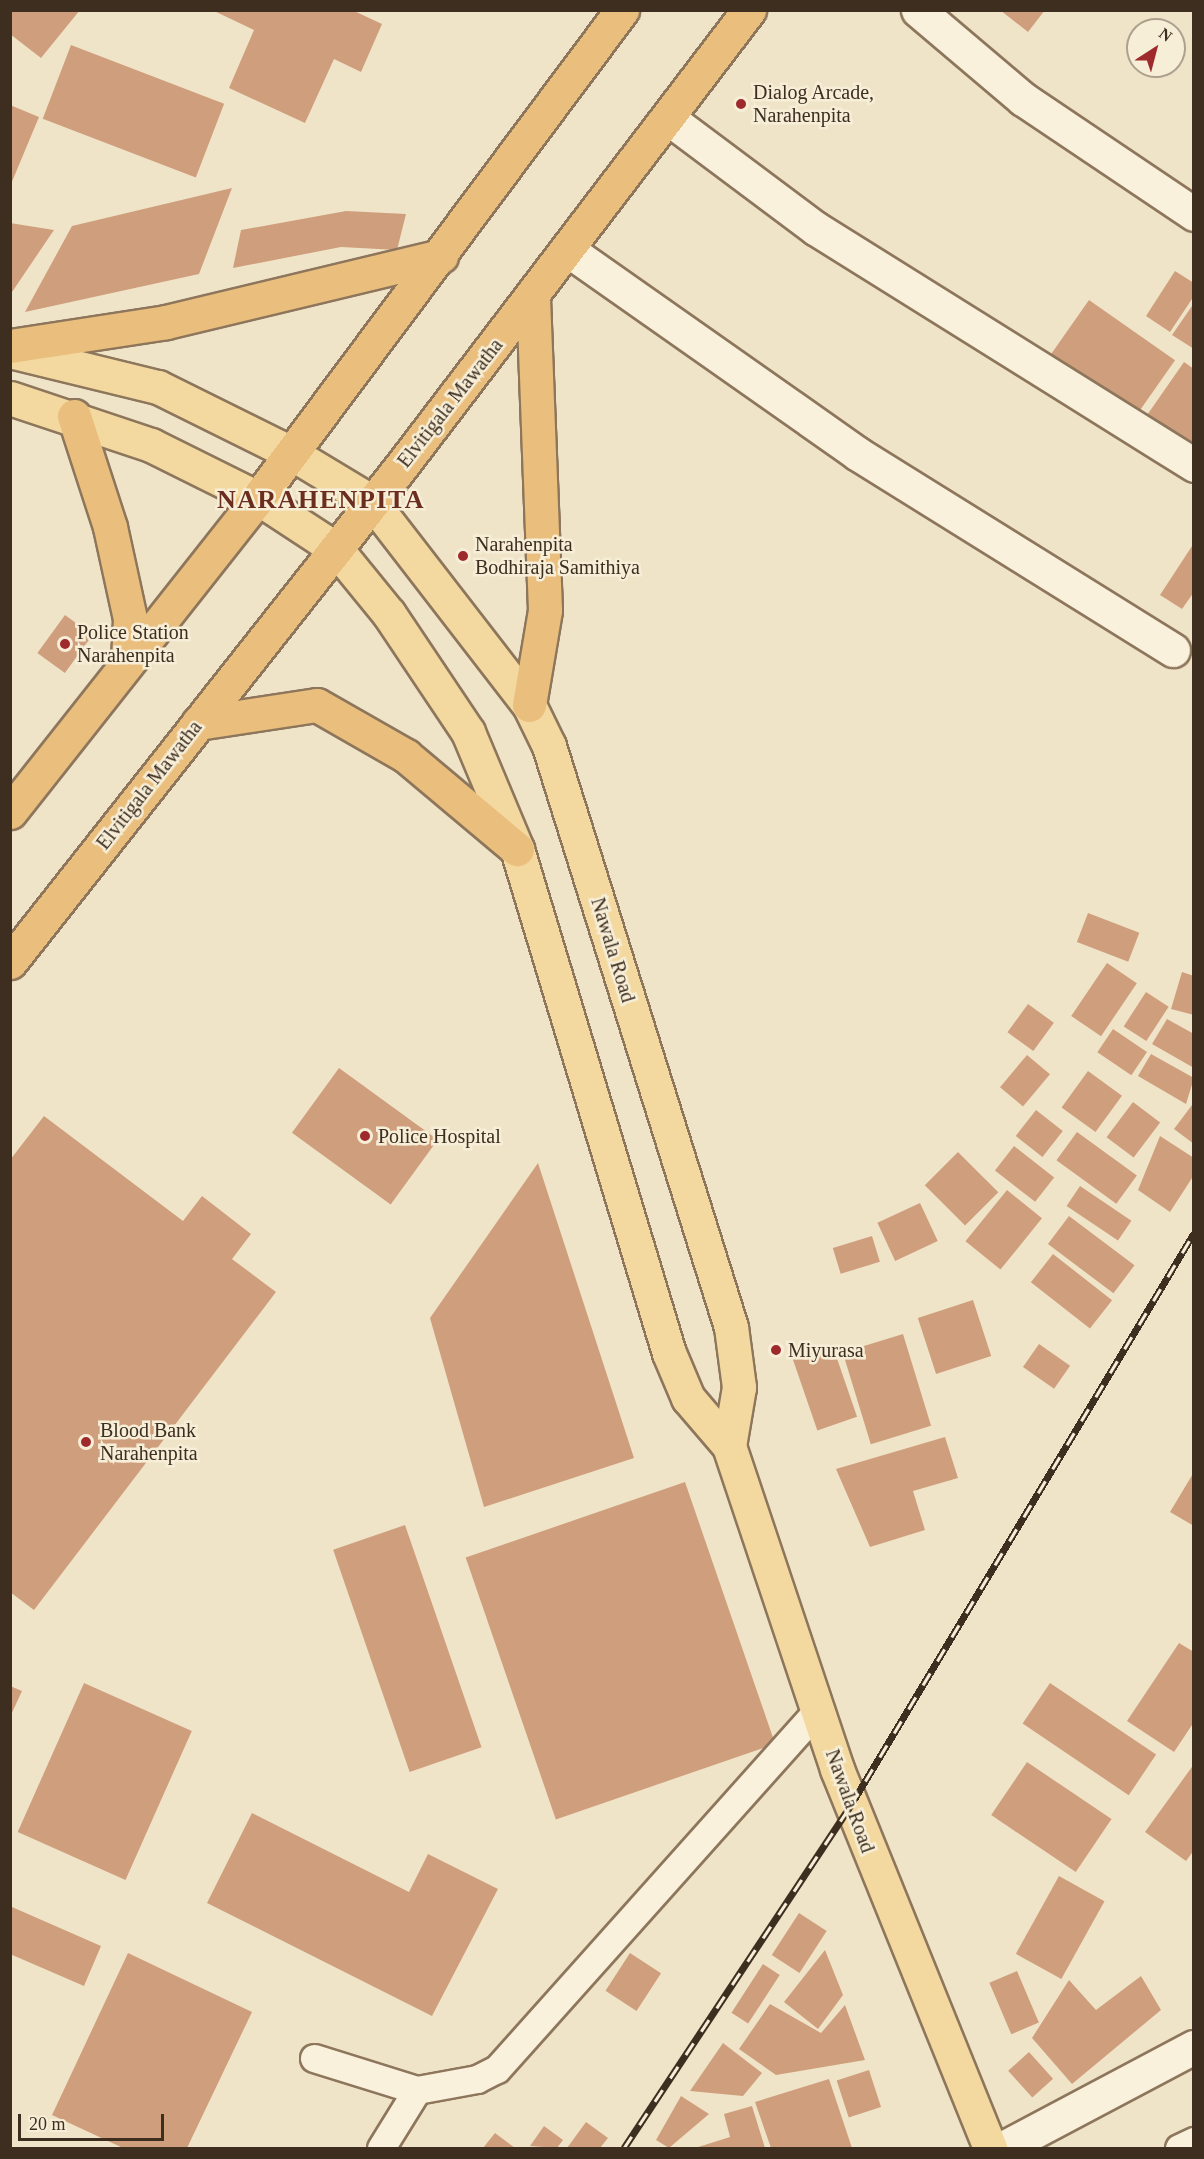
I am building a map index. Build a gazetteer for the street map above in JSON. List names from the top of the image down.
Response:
{
  "streets": {
    "highway": ["Elvitigala Mawatha"],
    "main road": ["Nawala Road"]
  },
  "crossings": [
    ["Elvitigala Mawatha", "Nawala Road"]
  ],
  "districts": ["NARAHENPITA"],
  "places": [
    "Dialog Arcade, Narahenpita",
    "Narahenpita Bodhiraja Samithiya",
    "Police Station Narahenpita",
    "Police Hospital",
    "Miyurasa",
    "Blood Bank Narahenpita"
  ],
  "scale_bar": "20 m",
  "north": "top right"
}
